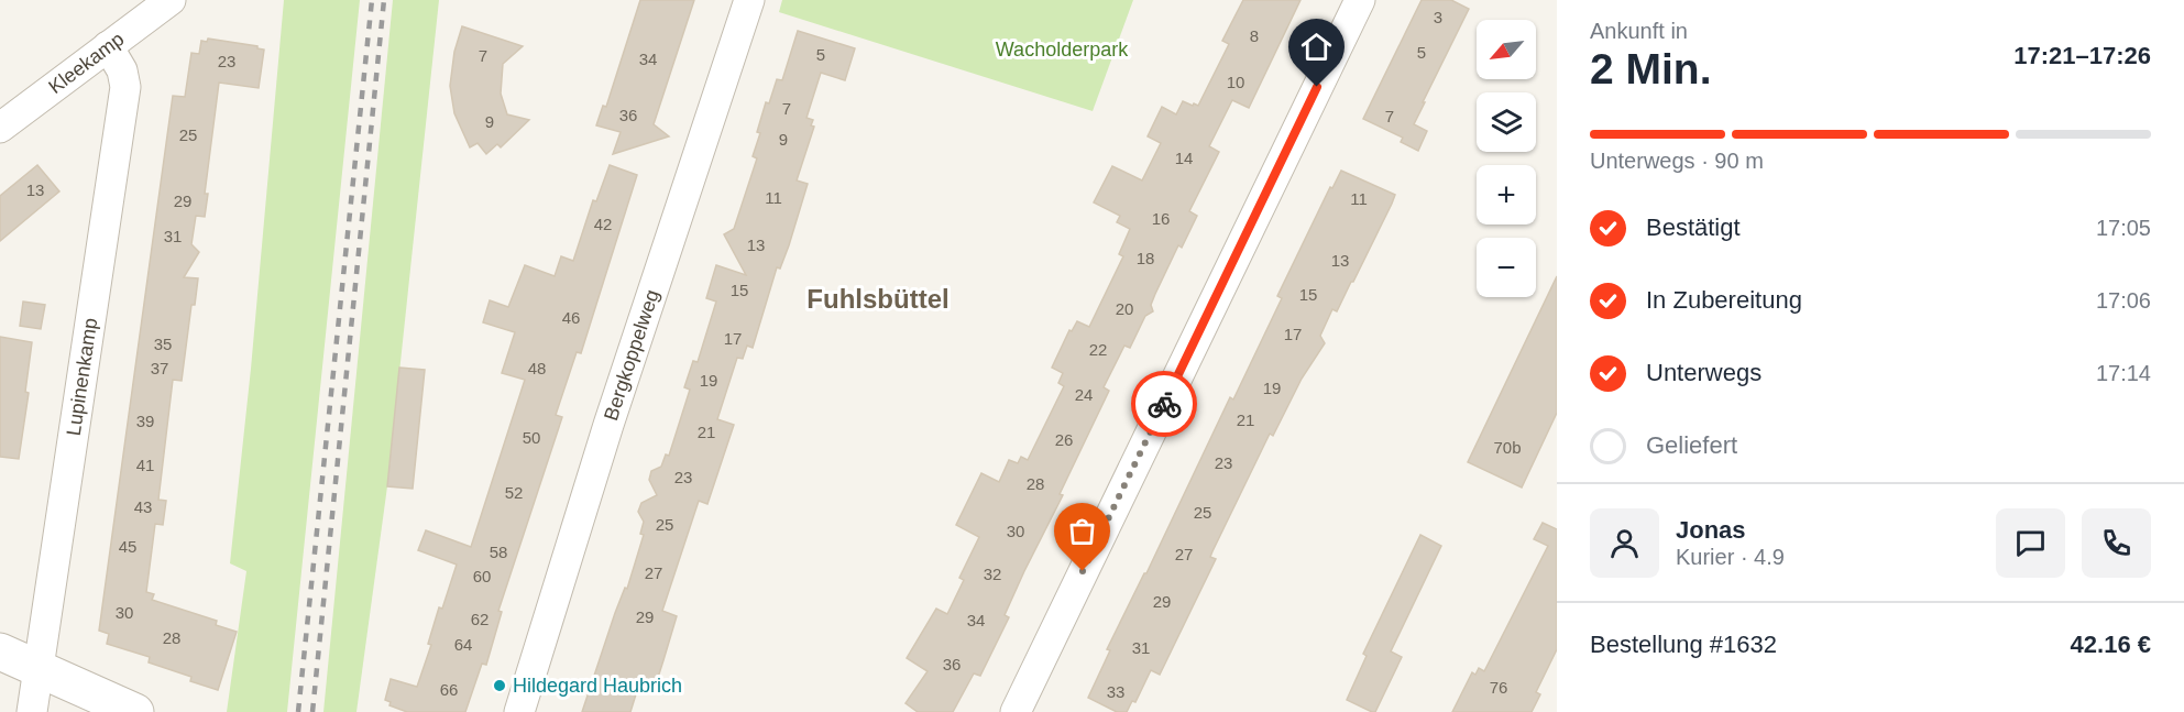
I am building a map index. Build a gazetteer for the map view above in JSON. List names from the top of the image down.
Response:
{
  "streets": {
    "street": ["Kleekamp", "Bergkoppelweg", "Lupinenkamp"]
  },
  "crossings": [
    ["Kleekamp", "Lupinenkamp"]
  ],
  "districts": ["Fuhlsbüttel"],
  "parks": ["Wacholderpark"],
  "places": ["Hildegard Haubrich"],
  "house_numbers": [
    "3",
    "8",
    "5",
    "5",
    "7",
    "34",
    "23",
    "10",
    "7",
    "36",
    "7",
    "9",
    "25",
    "9",
    "14",
    "13",
    "11",
    "11",
    "29",
    "16",
    "42",
    "31",
    "13",
    "18",
    "13",
    "15",
    "15",
    "20",
    "46",
    "17",
    "17",
    "35",
    "22",
    "37",
    "48",
    "19",
    "19",
    "24",
    "21",
    "39",
    "21",
    "50",
    "26",
    "70b",
    "23",
    "41",
    "23",
    "28",
    "52",
    "43",
    "25",
    "25",
    "30",
    "45",
    "58",
    "27",
    "27",
    "32",
    "60",
    "29",
    "30",
    "29",
    "62",
    "34",
    "28",
    "64",
    "31",
    "36",
    "76",
    "66",
    "33"
  ],
  "north": "bottom left",
  "page": {
    "heading": ["2 Min.", "Ankunft in", "17:21–17:26"],
    "panel": [
      "Jonas",
      "Kurier · 4.9",
      "Bestellung #1632",
      "42.16 €"
    ],
    "map_buttons": ["+", "−"],
    "bar": "Unterwegs · 90 m",
    "list": [
      ["Bestätigt", "17:05"],
      ["In Zubereitung", "17:06"],
      ["Unterwegs", "17:14"],
      "Geliefert"
    ]
  }
}
